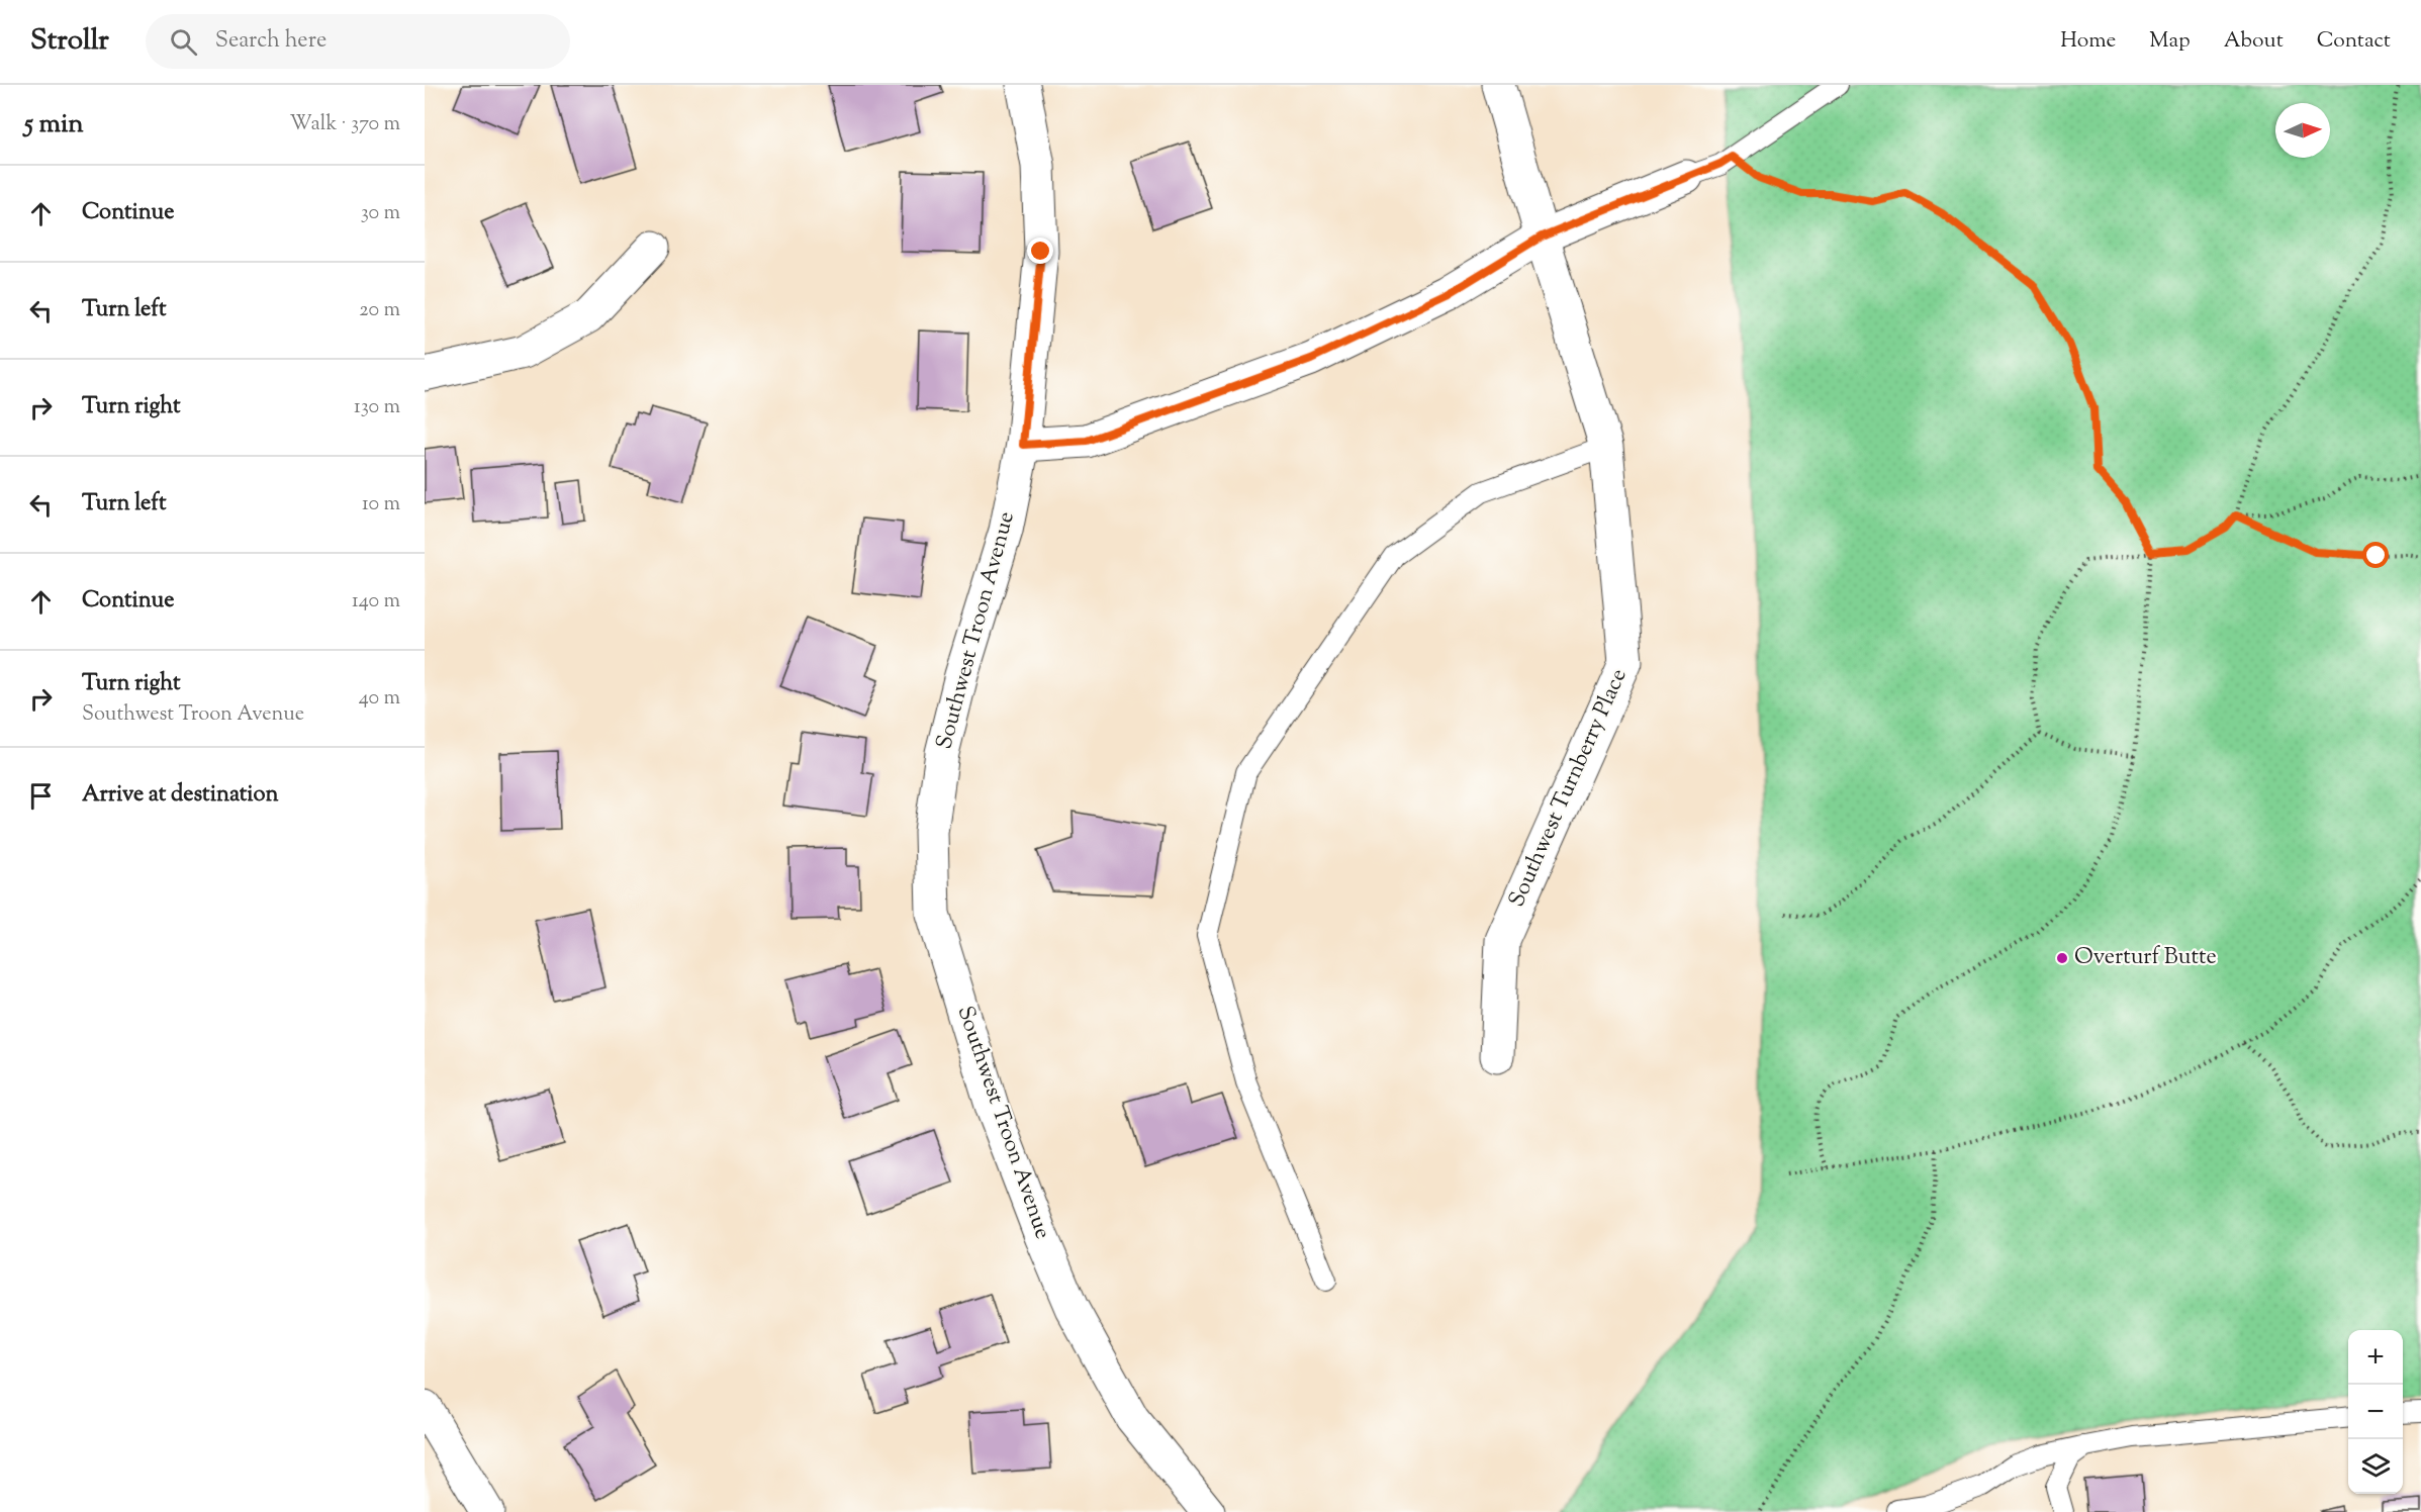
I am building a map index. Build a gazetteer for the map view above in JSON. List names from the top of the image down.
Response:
{
  "streets": {
    "street": ["Southwest Troon Avenue", "Southwest Turnberry Place"]
  },
  "places": ["Overturf Butte"],
  "north": "right",
  "page": {
    "header": "Strollr",
    "search": "Search here",
    "nav": [
      "Home",
      "Map",
      "About",
      "Contact"
    ],
    "heading": ["5 min", "Walk · 370 m"],
    "list": [
      ["Continue", "30 m"],
      ["Turn left", "20 m"],
      ["Turn right", "130 m"],
      ["Turn left", "10 m"],
      ["Continue", "140 m"],
      ["Turn right", "Southwest Troon Avenue", "40 m"],
      "Arrive at destination"
    ],
    "map_buttons": ["+", "−"]
  }
}
